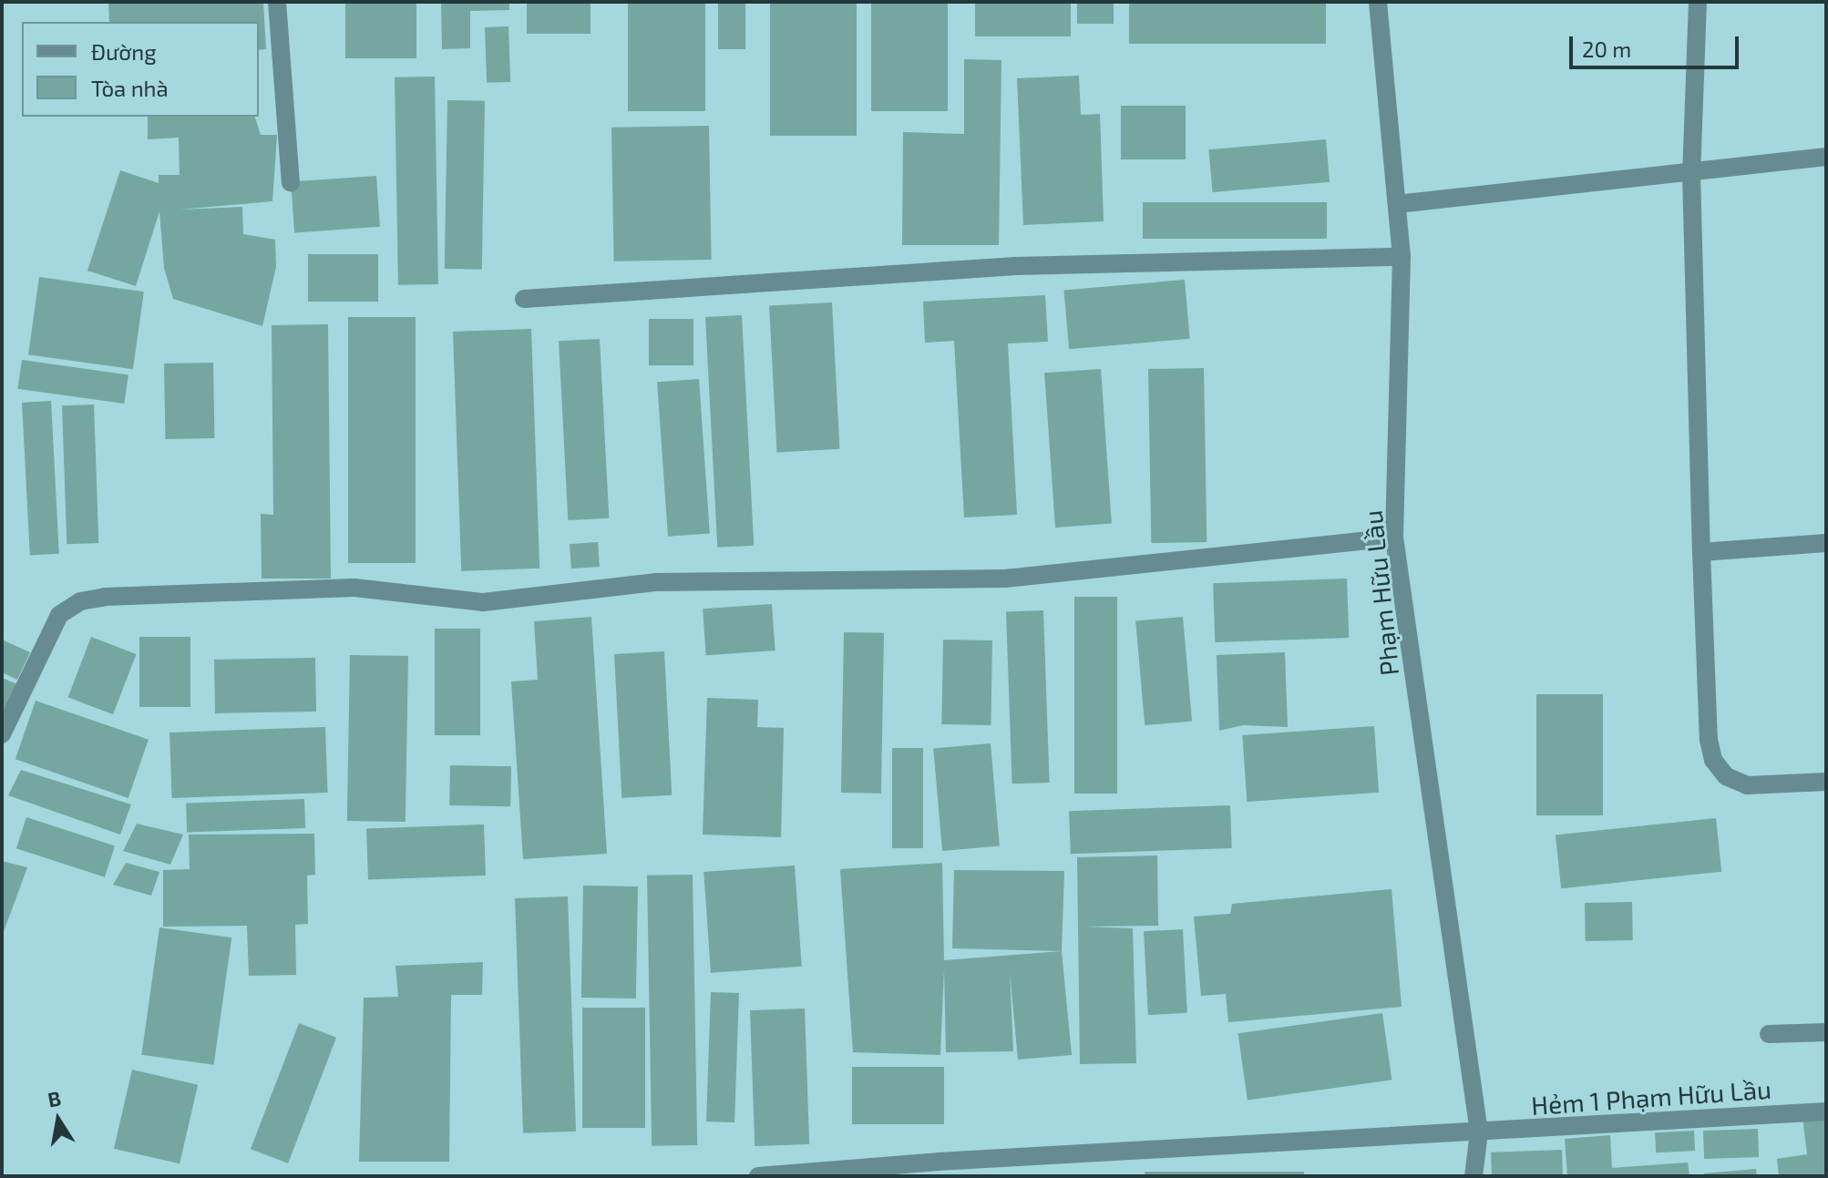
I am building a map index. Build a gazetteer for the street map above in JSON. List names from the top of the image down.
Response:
{
  "streets": {
    "street": ["Phạm Hữu Lầu", "Hẻm 1 Phạm Hữu Lầu"]
  },
  "crossings": [
    ["Phạm Hữu Lầu", "Hẻm 1 Phạm Hữu Lầu"]
  ],
  "legend": ["Đường", "Tòa nhà"],
  "scale_bar": "20 m",
  "north": "top"
}
